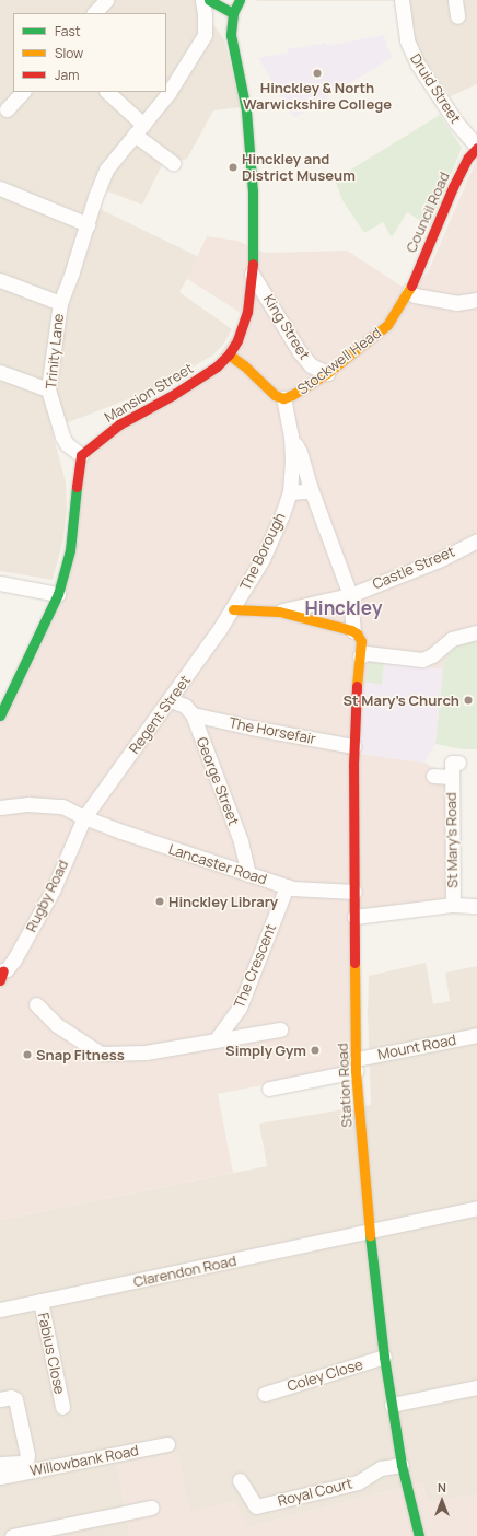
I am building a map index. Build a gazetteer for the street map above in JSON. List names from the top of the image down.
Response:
{
  "streets": {
    "main road": [
      "Council Road",
      "Stockwell Head",
      "Mansion Street",
      "Station Road"
    ],
    "street": [
      "Druid Street",
      "King Street",
      "Trinity Lane",
      "The Borough",
      "Castle Street",
      "Regent Street",
      "The Horsefair",
      "George Street",
      "St Mary's Road",
      "Lancaster Road",
      "Rugby Road",
      "The Crescent",
      "Mount Road",
      "Clarendon Road",
      "Fabius Close",
      "Coley Close",
      "Willowbank Road",
      "Royal Court"
    ]
  },
  "crossings": [
    ["Druid Street", "Council Road"],
    ["Council Road", "Stockwell Head"],
    ["King Street", "Stockwell Head"],
    ["King Street", "Mansion Street"],
    ["Trinity Lane", "Mansion Street"],
    ["Stockwell Head", "The Borough"],
    ["The Borough", "Castle Street"],
    ["The Borough", "Regent Street"],
    ["The Borough", "Station Road"],
    ["Regent Street", "Lancaster Road"],
    ["Regent Street", "Rugby Road"],
    ["The Horsefair", "George Street"],
    ["The Horsefair", "Station Road"],
    ["George Street", "Lancaster Road"],
    ["St Mary's Road", "Station Road"],
    ["Lancaster Road", "Rugby Road"],
    ["Lancaster Road", "The Crescent"],
    ["Lancaster Road", "Station Road"],
    ["Mount Road", "Station Road"],
    ["Station Road", "Clarendon Road"],
    ["Station Road", "Coley Close"],
    ["Station Road", "Royal Court"],
    ["Clarendon Road", "Fabius Close"]
  ],
  "districts": ["Hinckley"],
  "places": [
    "Hinckley & North Warwickshire College",
    "Hinckley and District Museum",
    "St Mary's Church",
    "Hinckley Library",
    "Simply Gym",
    "Snap Fitness"
  ],
  "legend": ["Fast", "Slow", "Jam"],
  "north": "top"
}
